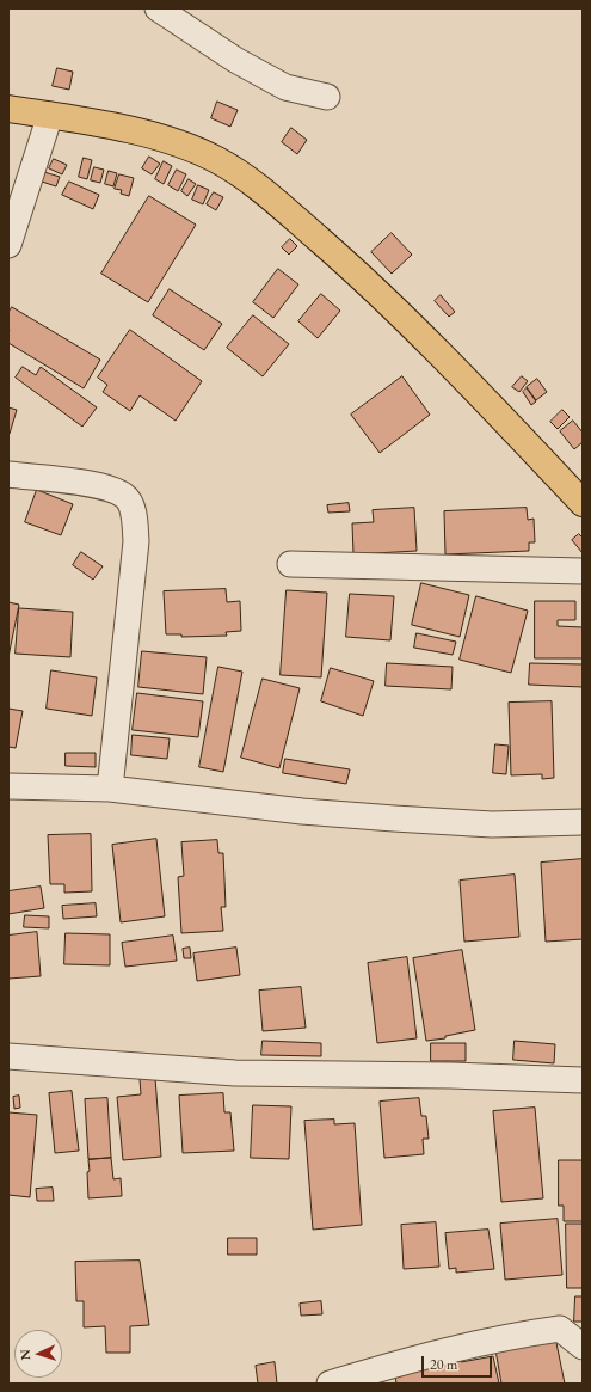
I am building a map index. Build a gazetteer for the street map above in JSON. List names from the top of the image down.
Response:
{
  "scale_bar": "20 m",
  "north": "left"
}
